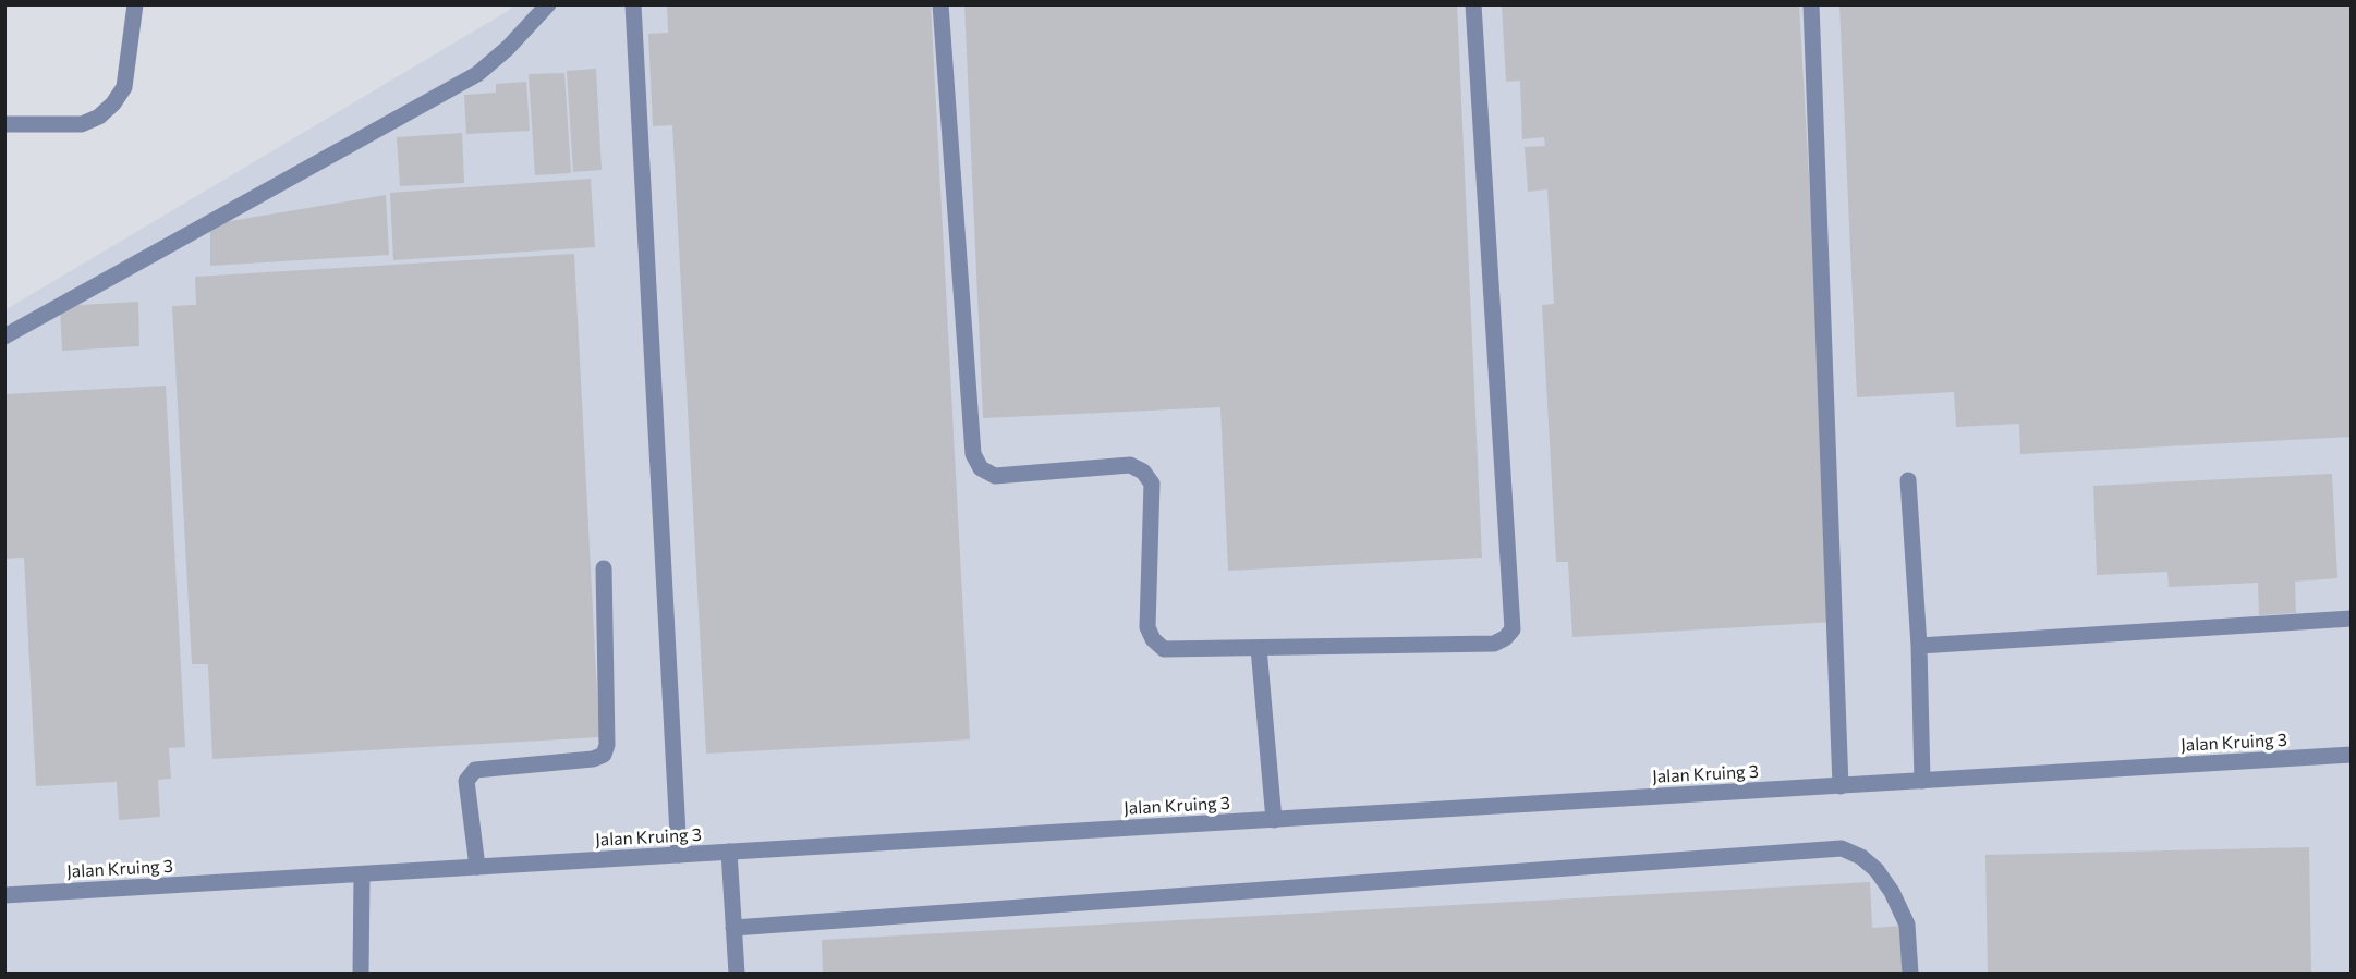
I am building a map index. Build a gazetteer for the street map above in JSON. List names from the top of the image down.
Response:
{
  "streets": {
    "street": ["Jalan Kruing 3"]
  }
}
